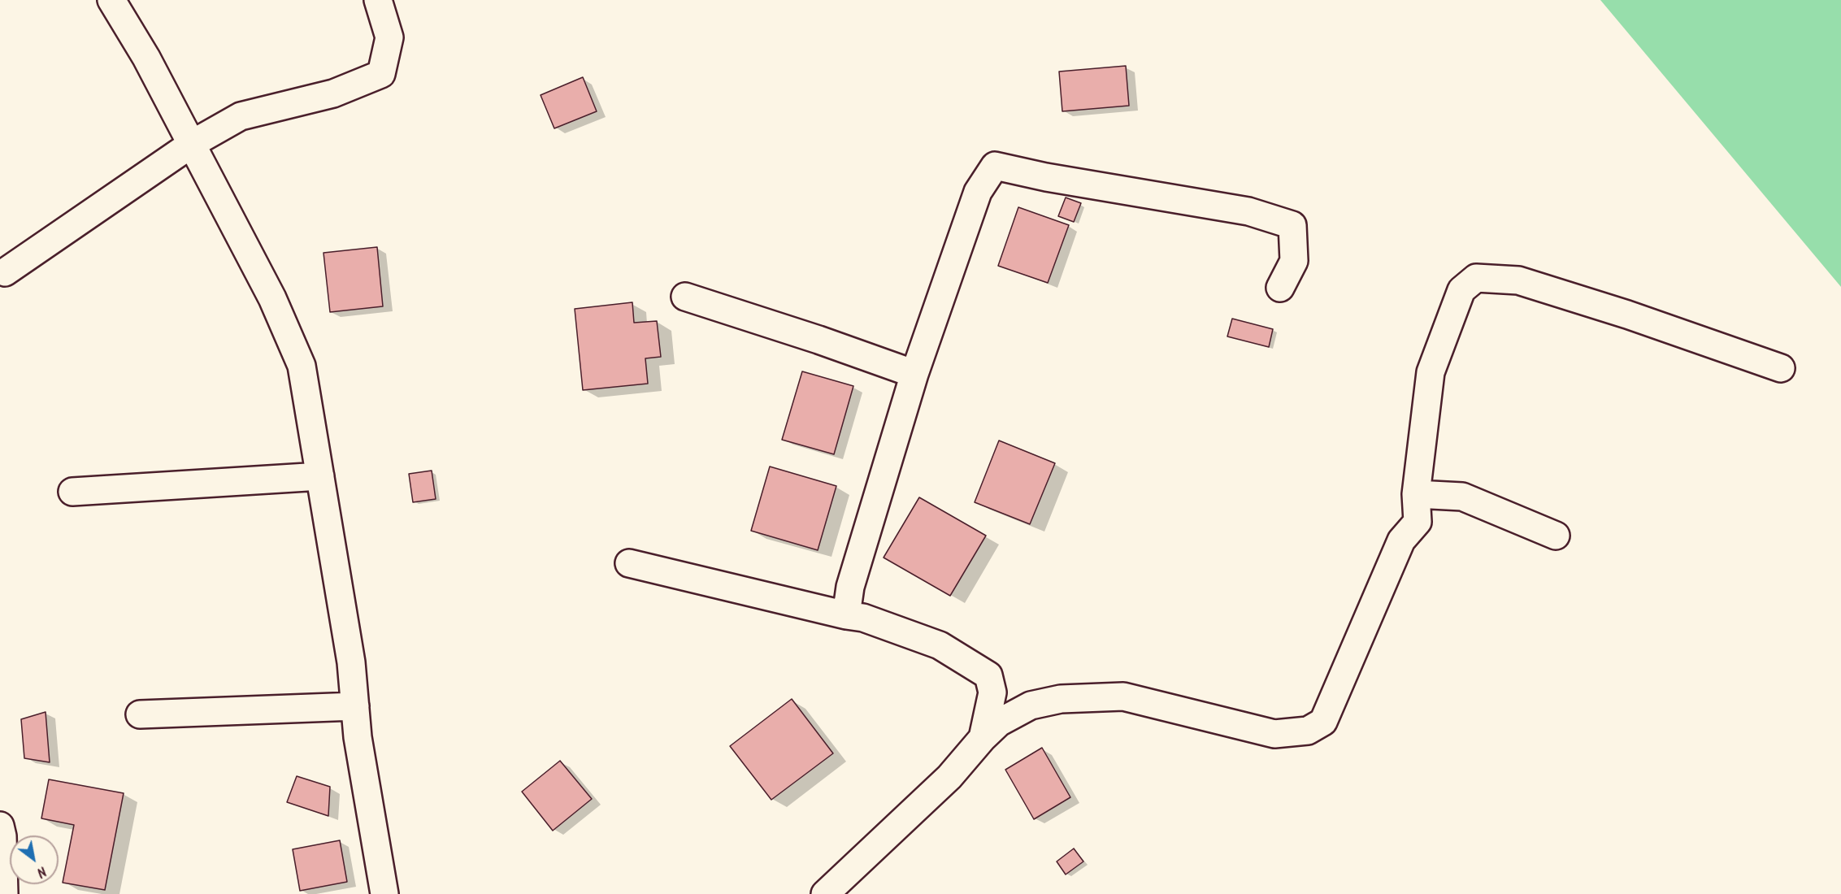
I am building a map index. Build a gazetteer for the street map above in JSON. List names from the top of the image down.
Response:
{
  "north": "bottom right"
}
